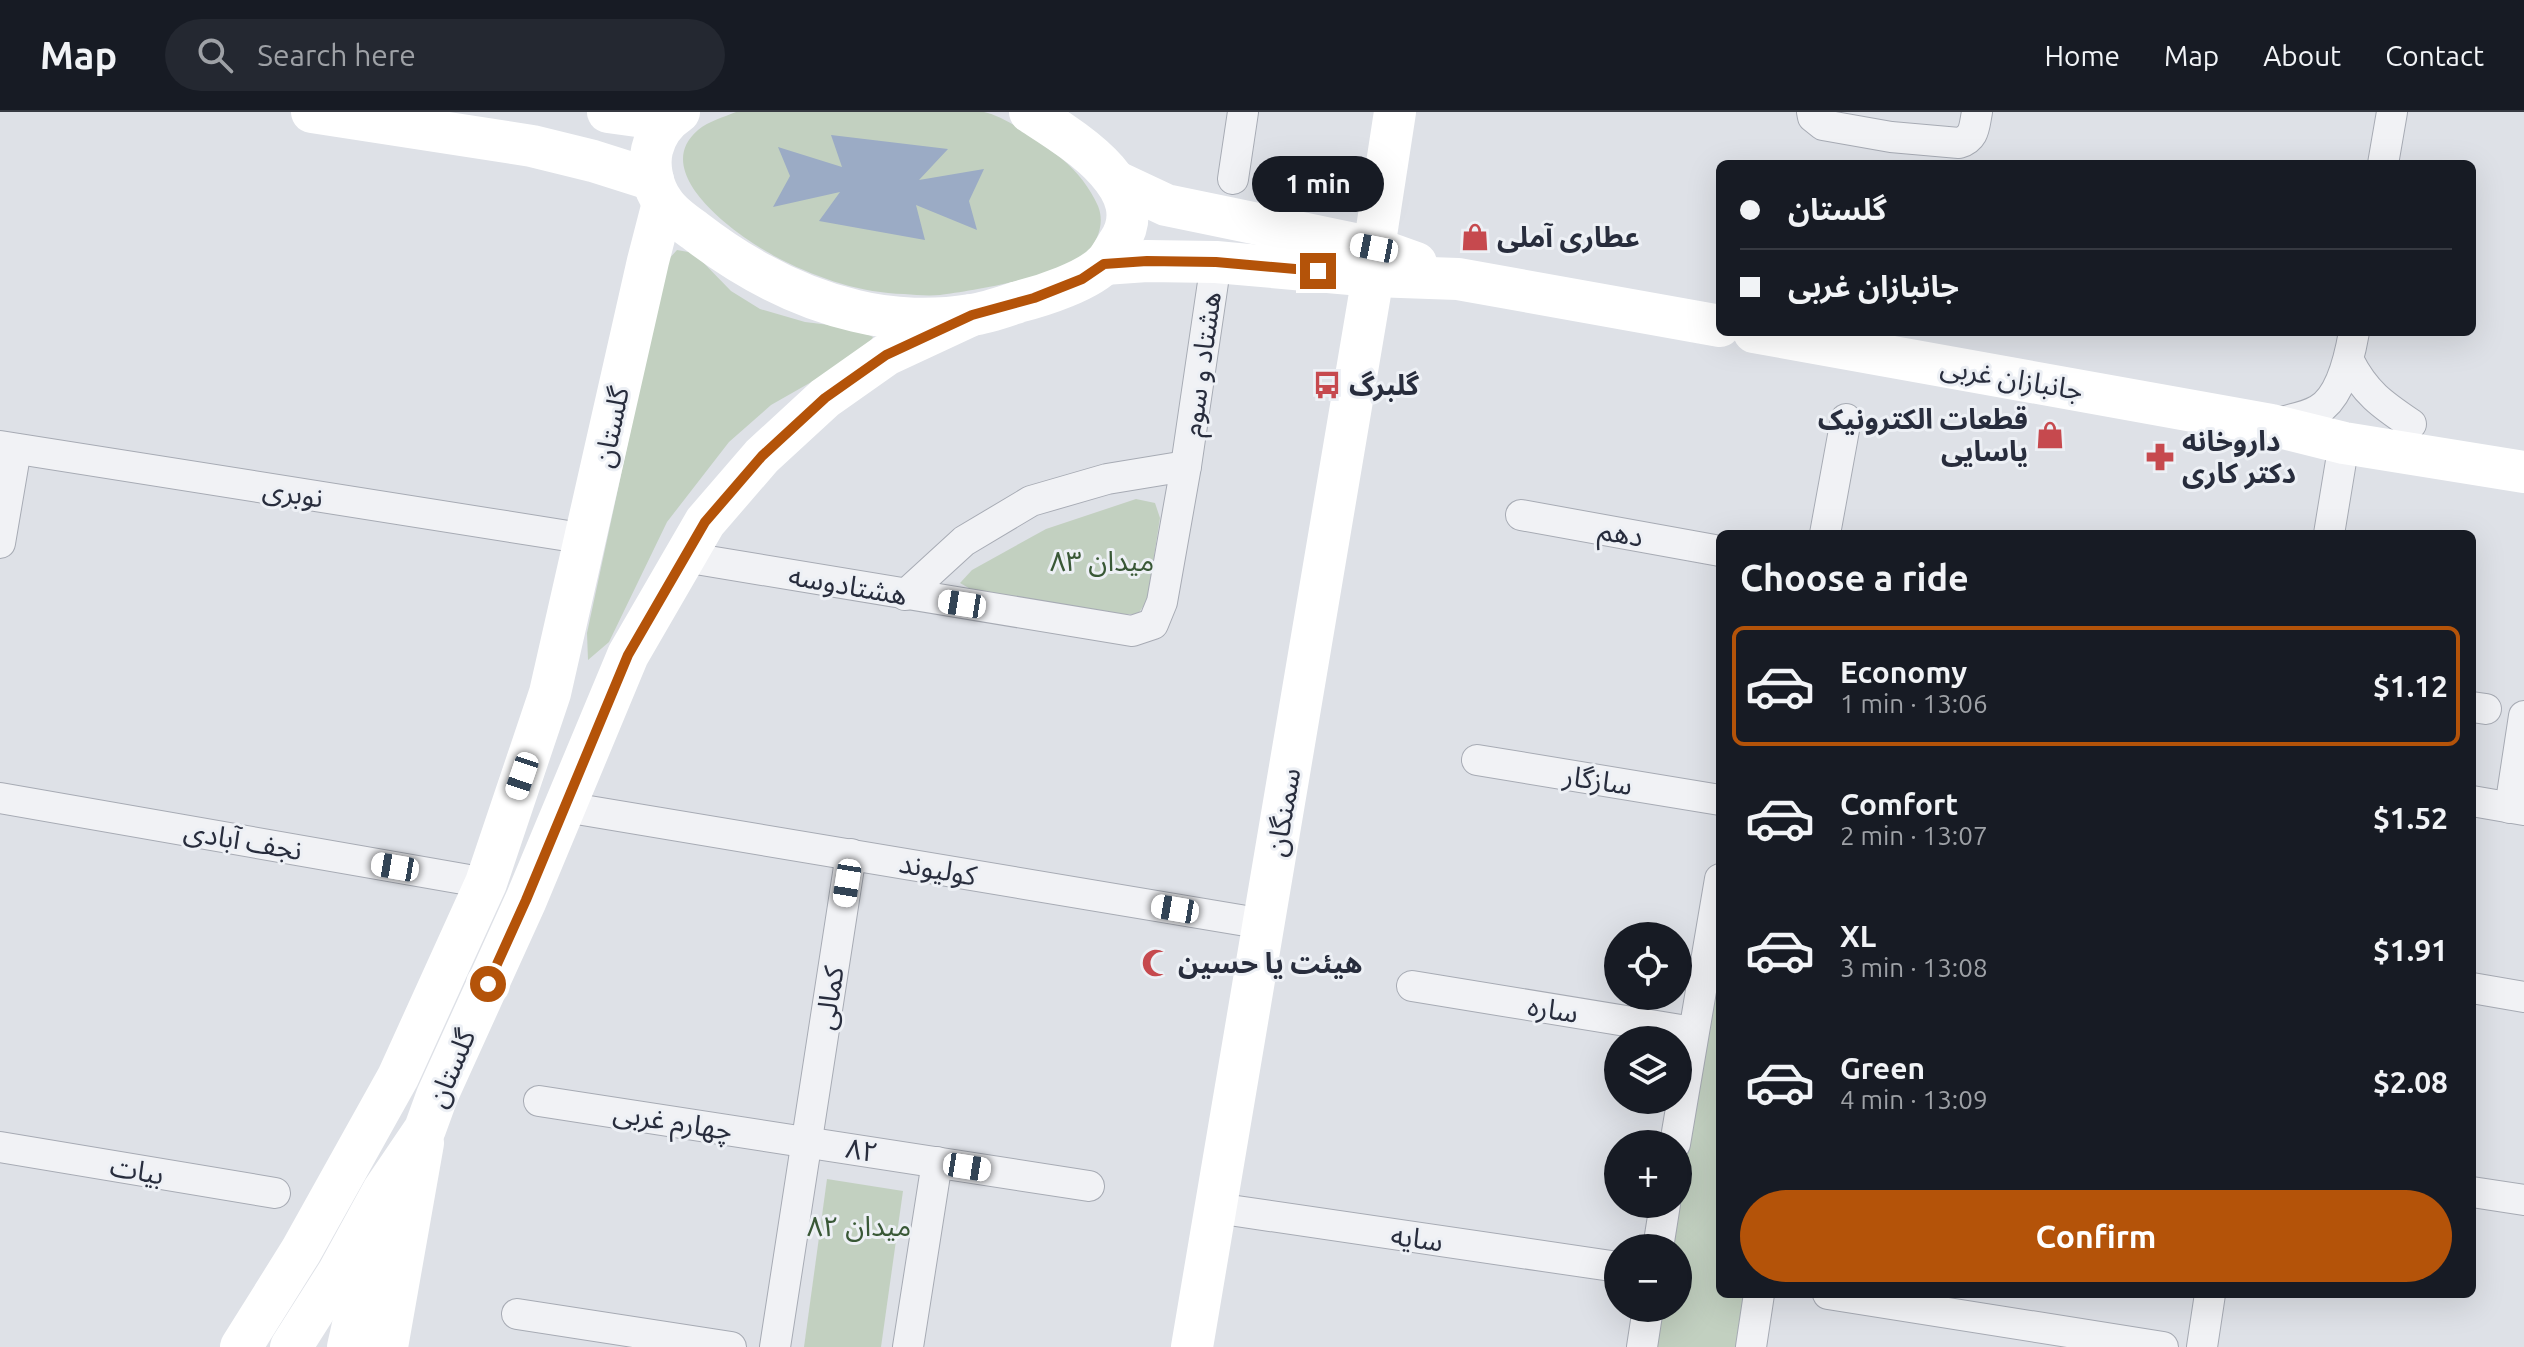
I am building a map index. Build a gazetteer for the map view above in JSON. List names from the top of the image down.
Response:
{
  "streets": {
    "main road": ["جانبازان غربی", "گلستان", "سمنگان"],
    "street": [
      "هشتاد و سوم",
      "نوبری",
      "دهم",
      "هشتادوسه",
      "سازگار",
      "نجف آبادی",
      "کولیوند",
      "کمالی",
      "ساره",
      "چهارم غربی",
      "۸۲",
      "بیات",
      "سایه"
    ]
  },
  "crossings": [
    ["هشتاد و سوم", "هشتادوسه"],
    ["گلستان", "نوبری"],
    ["گلستان", "هشتادوسه"],
    ["گلستان", "نجف آبادی"],
    ["گلستان", "کولیوند"],
    ["سمنگان", "کولیوند"],
    ["سمنگان", "سایه"],
    ["کولیوند", "کمالی"],
    ["کمالی", "چهارم غربی"],
    ["کمالی", "۸۲"],
    ["چهارم غربی", "۸۲"]
  ],
  "parks": ["میدان ۸۳", "میدان ۸۲"],
  "places": {
    "shop": ["عطاری آملی", "قطعات الکترونیک یاسایی"],
    "bus stop": ["گلبرگ"],
    "pharmacy": ["داروخانه دکتر کاری"],
    "mosque": ["هیئت یا حسین"]
  },
  "page": {
    "header": "Map",
    "search": "Search here",
    "nav": [
      "Home",
      "Map",
      "About",
      "Contact"
    ],
    "bubble": "1 min",
    "banner": ["گلستان", "جانبازان غربی"],
    "heading": "Choose a ride",
    "list": [
      {
        "name": "Economy",
        "note": "1 min · 13:06",
        "value": "$1.12"
      },
      {
        "name": "Comfort",
        "note": "2 min · 13:07",
        "value": "$1.52"
      },
      {
        "name": "XL",
        "note": "3 min · 13:08",
        "value": "$1.91"
      },
      {
        "name": "Green",
        "note": "4 min · 13:09",
        "value": "$2.08"
      }
    ],
    "map_buttons": ["+", "−"],
    "buttons": "Confirm"
  }
}
